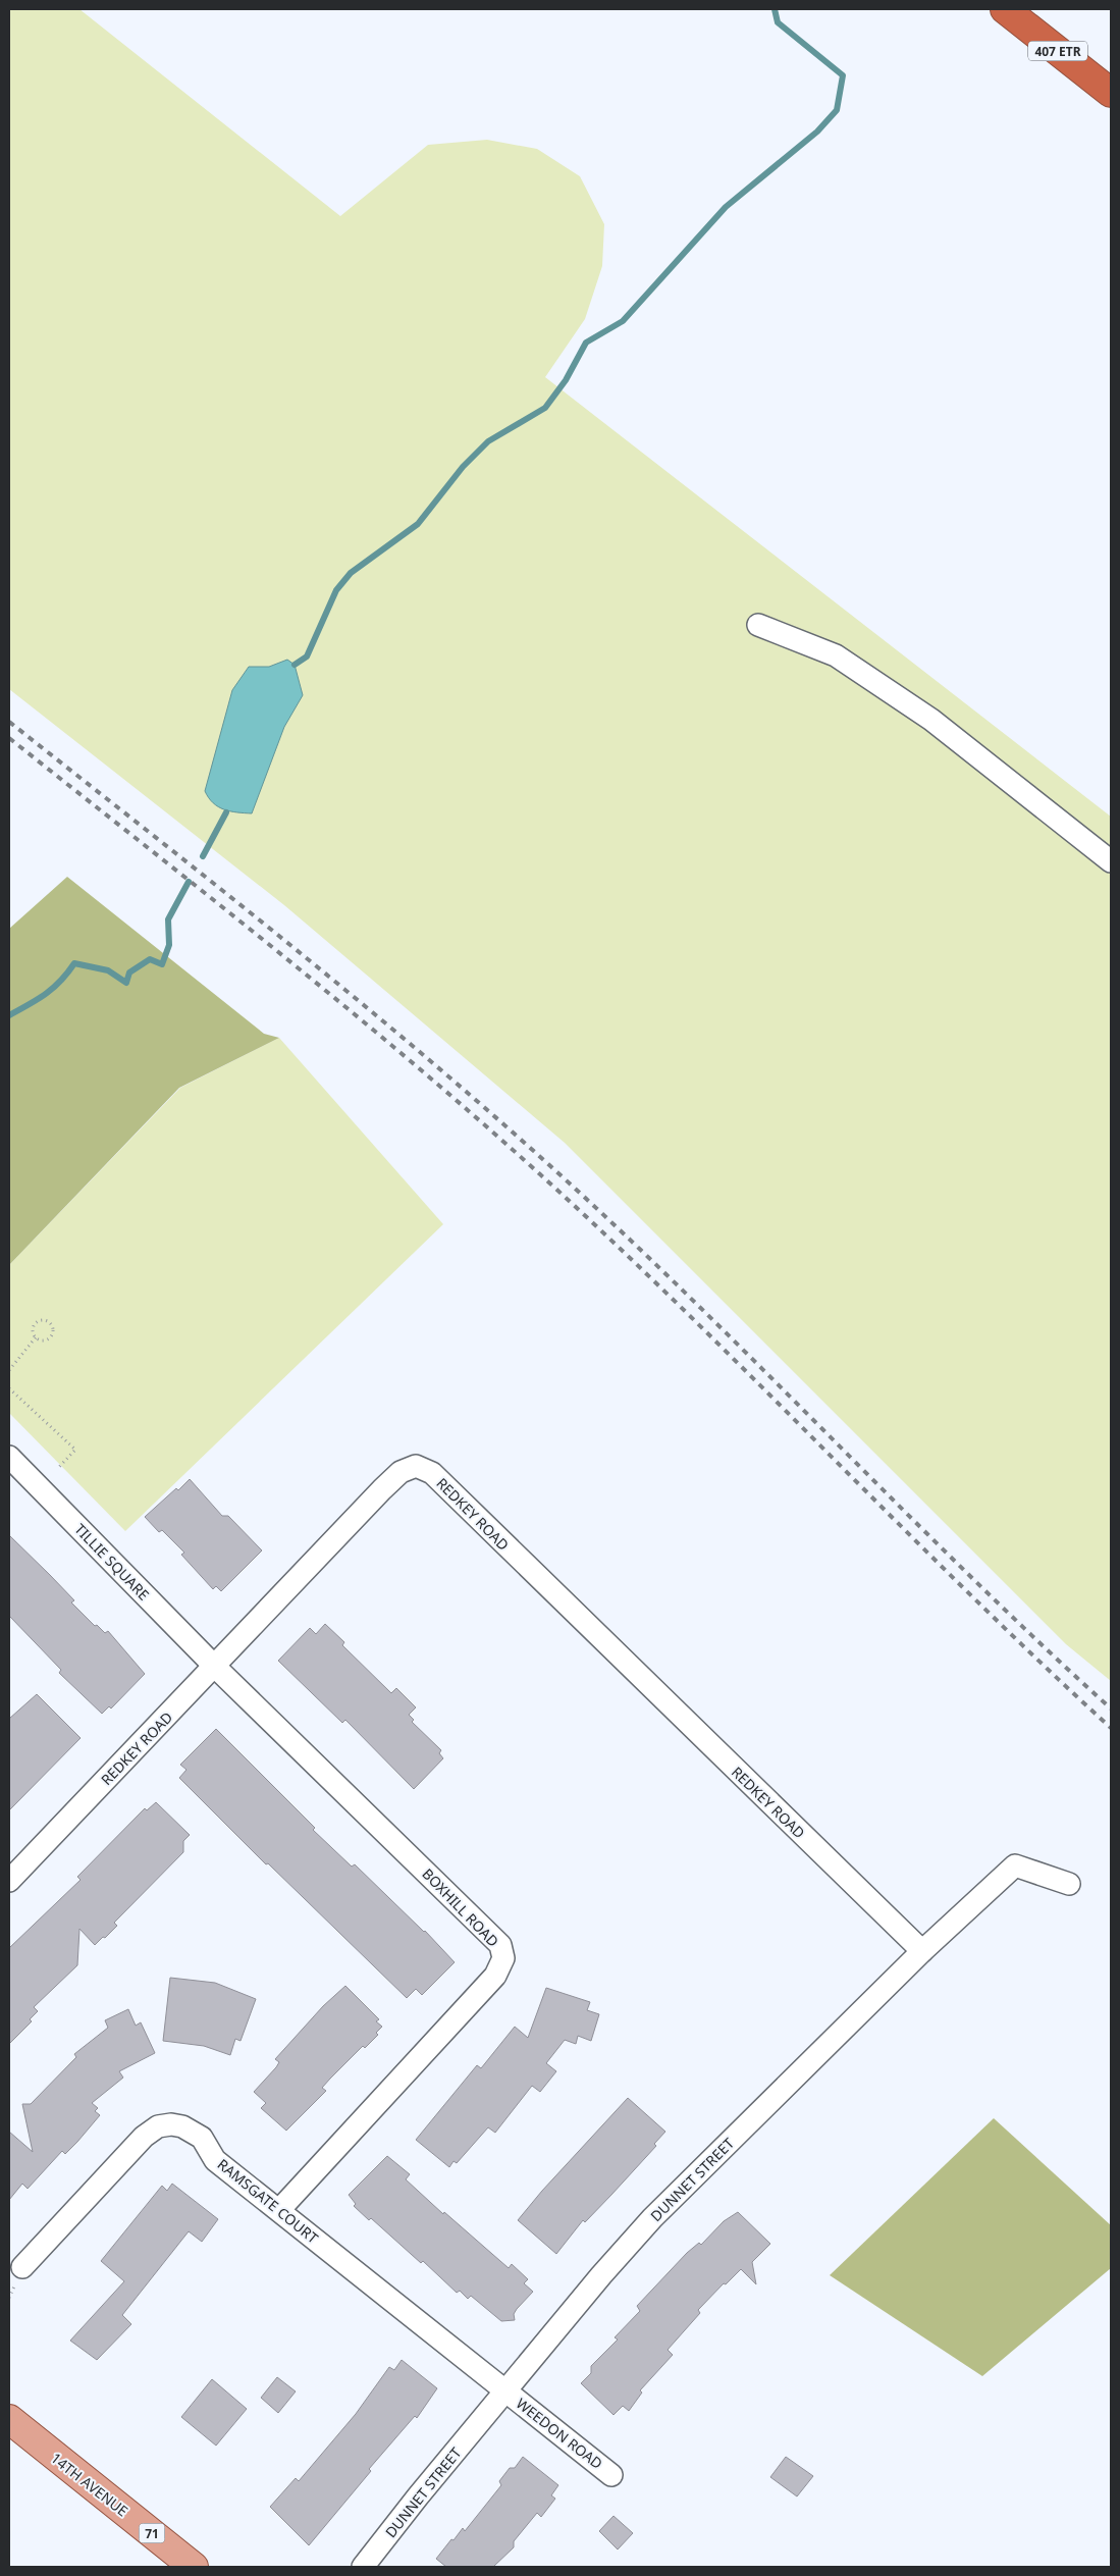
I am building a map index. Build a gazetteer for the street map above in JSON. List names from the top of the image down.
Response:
{
  "streets": {
    "highway": ["407 ETR"],
    "main road": ["14TH AVENUE", "71"],
    "street": [
      "REDKEY ROAD",
      "TILLIE SQUARE",
      "BOXHILL ROAD",
      "DUNNET STREET",
      "RAMSGATE COURT",
      "WEEDON ROAD"
    ]
  },
  "crossings": [
    ["REDKEY ROAD", "TILLIE SQUARE"],
    ["REDKEY ROAD", "BOXHILL ROAD"],
    ["REDKEY ROAD", "DUNNET STREET"],
    ["TILLIE SQUARE", "BOXHILL ROAD"],
    ["BOXHILL ROAD", "RAMSGATE COURT"],
    ["DUNNET STREET", "RAMSGATE COURT"],
    ["DUNNET STREET", "WEEDON ROAD"],
    ["RAMSGATE COURT", "WEEDON ROAD"]
  ]
}
